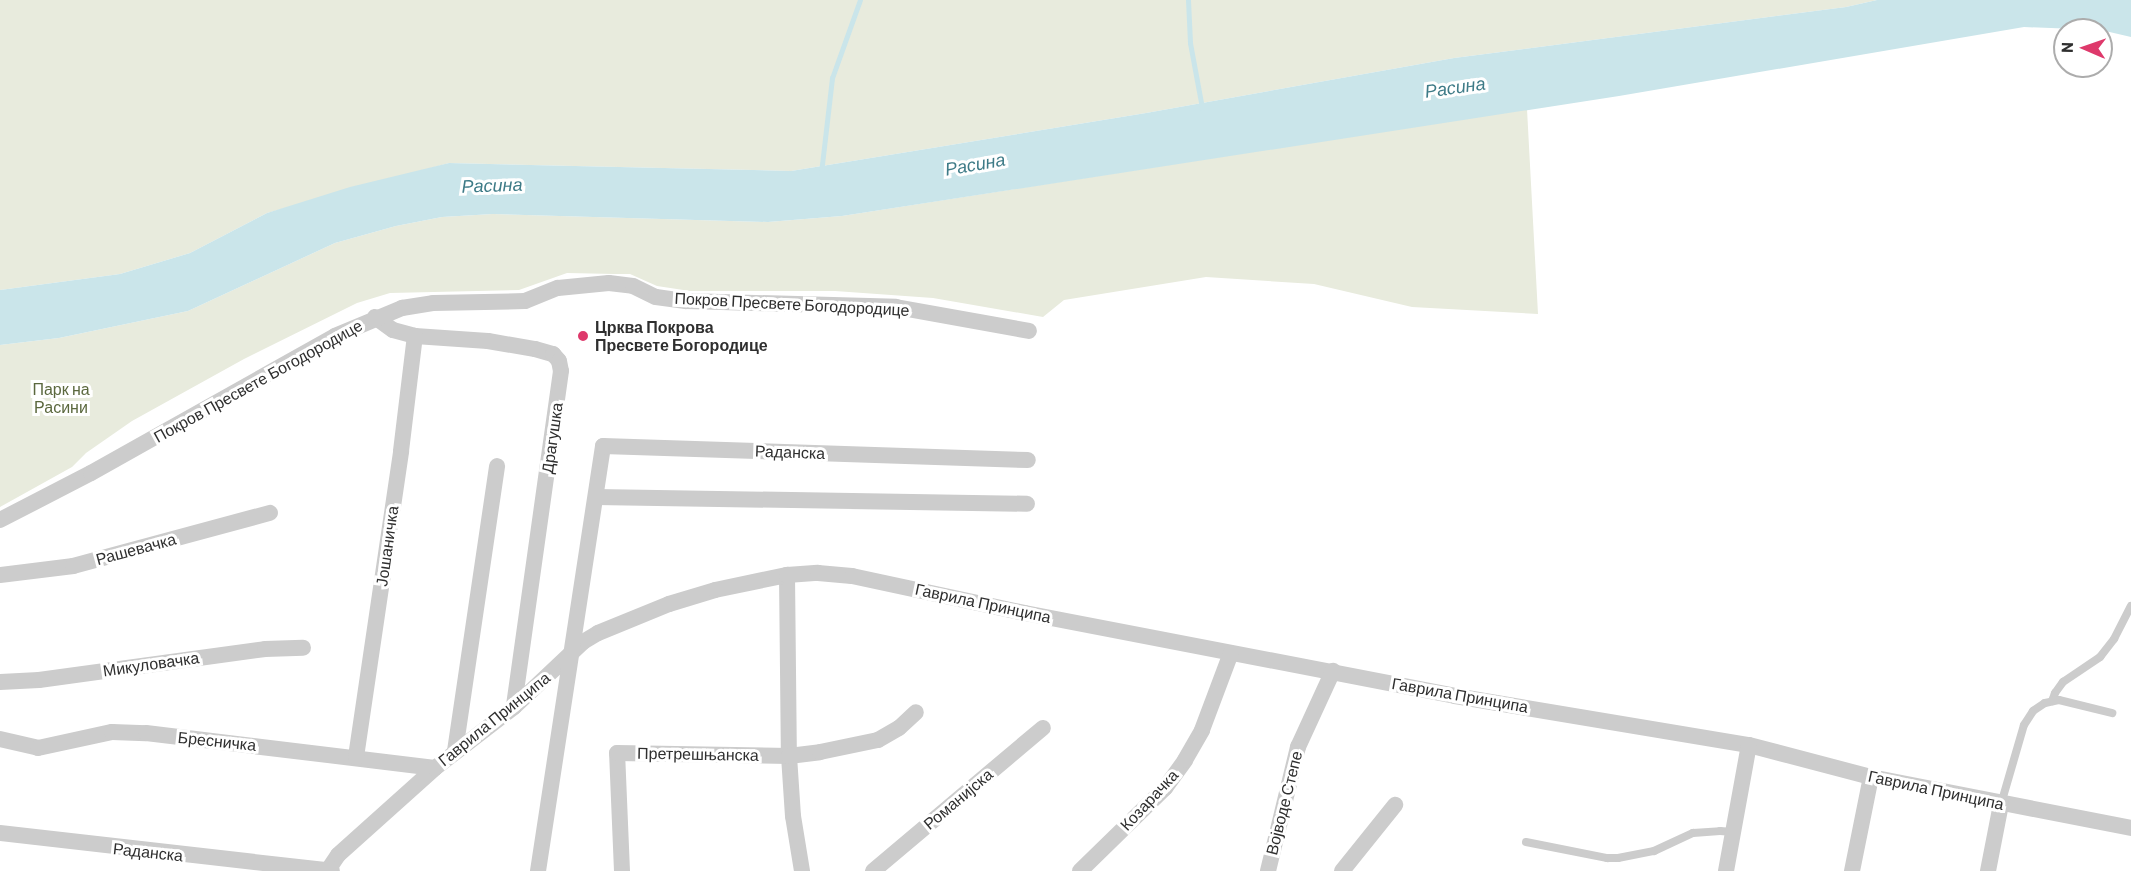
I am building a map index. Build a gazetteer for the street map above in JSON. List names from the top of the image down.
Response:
{
  "streets": {
    "street": [
      "Покров Пресвете Богодородице",
      "Драгушка",
      "Раданска",
      "Јошаничка",
      "Рашевачка",
      "Гаврила Принципа",
      "Микуловачка",
      "Бресничка",
      "Претрешњанска",
      "Романијска",
      "Козарачка",
      "Војводе Степе"
    ]
  },
  "crossings": [
    ["Покров Пресвете Богодородице", "Драгушка"],
    ["Драгушка", "Јошаничка"],
    ["Драгушка", "Гаврила Принципа"],
    ["Раданска", "Гаврила Принципа"],
    ["Јошаничка", "Бресничка"],
    ["Гаврила Принципа", "Бресничка"],
    ["Гаврила Принципа", "Козарачка"],
    ["Гаврила Принципа", "Војводе Степе"]
  ],
  "water": ["Расина"],
  "parks": ["Парк на Расини"],
  "places": ["Црква Покрова Пресвете Богородице"],
  "north": "left"
}
